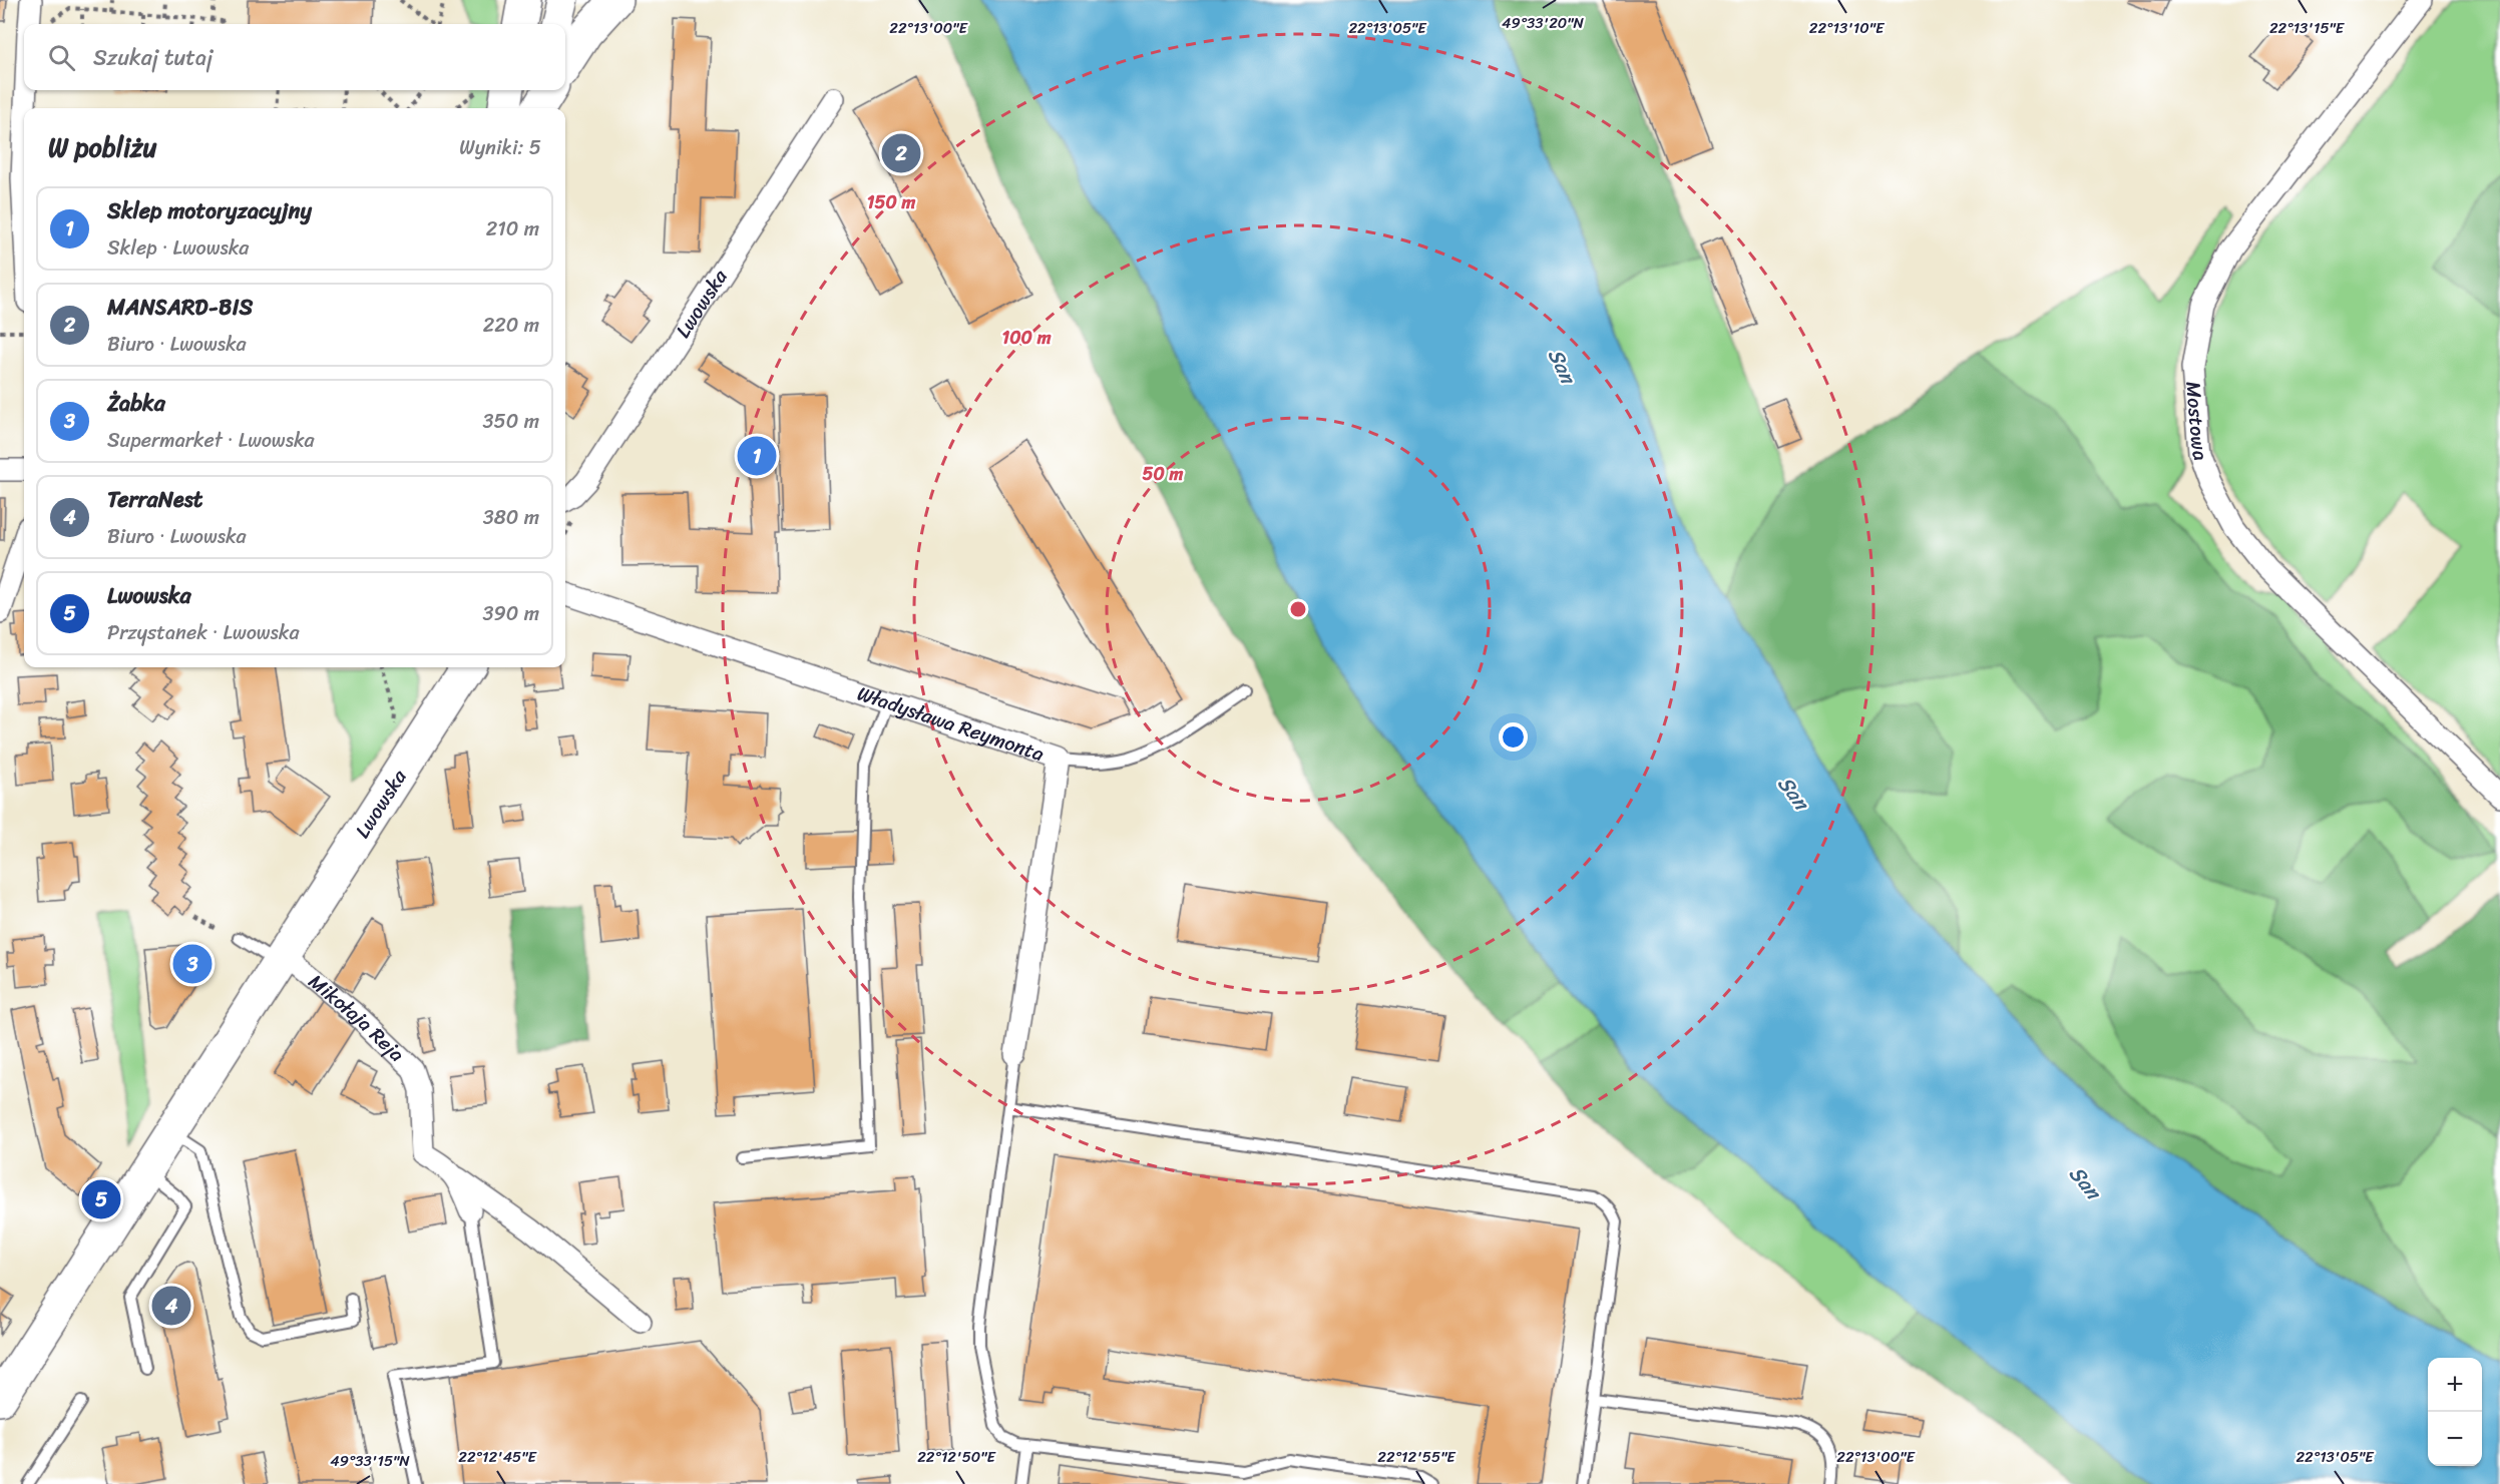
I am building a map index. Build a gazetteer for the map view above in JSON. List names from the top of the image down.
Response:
{
  "streets": {
    "main road": ["Lwowska"],
    "street": ["Mostowa", "Władysława Reymonta", "Mikołaja Reja"]
  },
  "crossings": [
    ["Lwowska", "Mikołaja Reja"]
  ],
  "water": ["San"],
  "page": {
    "search": "Szukaj tutaj",
    "heading": ["W pobliżu", "Wyniki: 5"],
    "pins": [
      "2",
      "1",
      "3",
      "5",
      "4"
    ],
    "list": [
      {
        "mark": "1",
        "name": "Sklep motoryzacyjny",
        "note": "Sklep · Lwowska",
        "value": "210 m"
      },
      {
        "mark": "2",
        "name": "MANSARD-BIS",
        "note": "Biuro · Lwowska",
        "value": "220 m"
      },
      {
        "mark": "3",
        "name": "Żabka",
        "note": "Supermarket · Lwowska",
        "value": "350 m"
      },
      {
        "mark": "4",
        "name": "TerraNest",
        "note": "Biuro · Lwowska",
        "value": "380 m"
      },
      {
        "mark": "5",
        "name": "Lwowska",
        "note": "Przystanek · Lwowska",
        "value": "390 m"
      }
    ],
    "map_buttons": ["+", "−"]
  },
  "coordinates": [
    "49°33'20\"N",
    "22°13'15\"E",
    "22°13'00\"E",
    "22°13'05\"E",
    "22°13'10\"E",
    "22°12'45\"E",
    "22°12'50\"E",
    "22°12'55\"E",
    "49°33'15\"N"
  ],
  "rings": ["150 m", "100 m", "50 m"]
}
